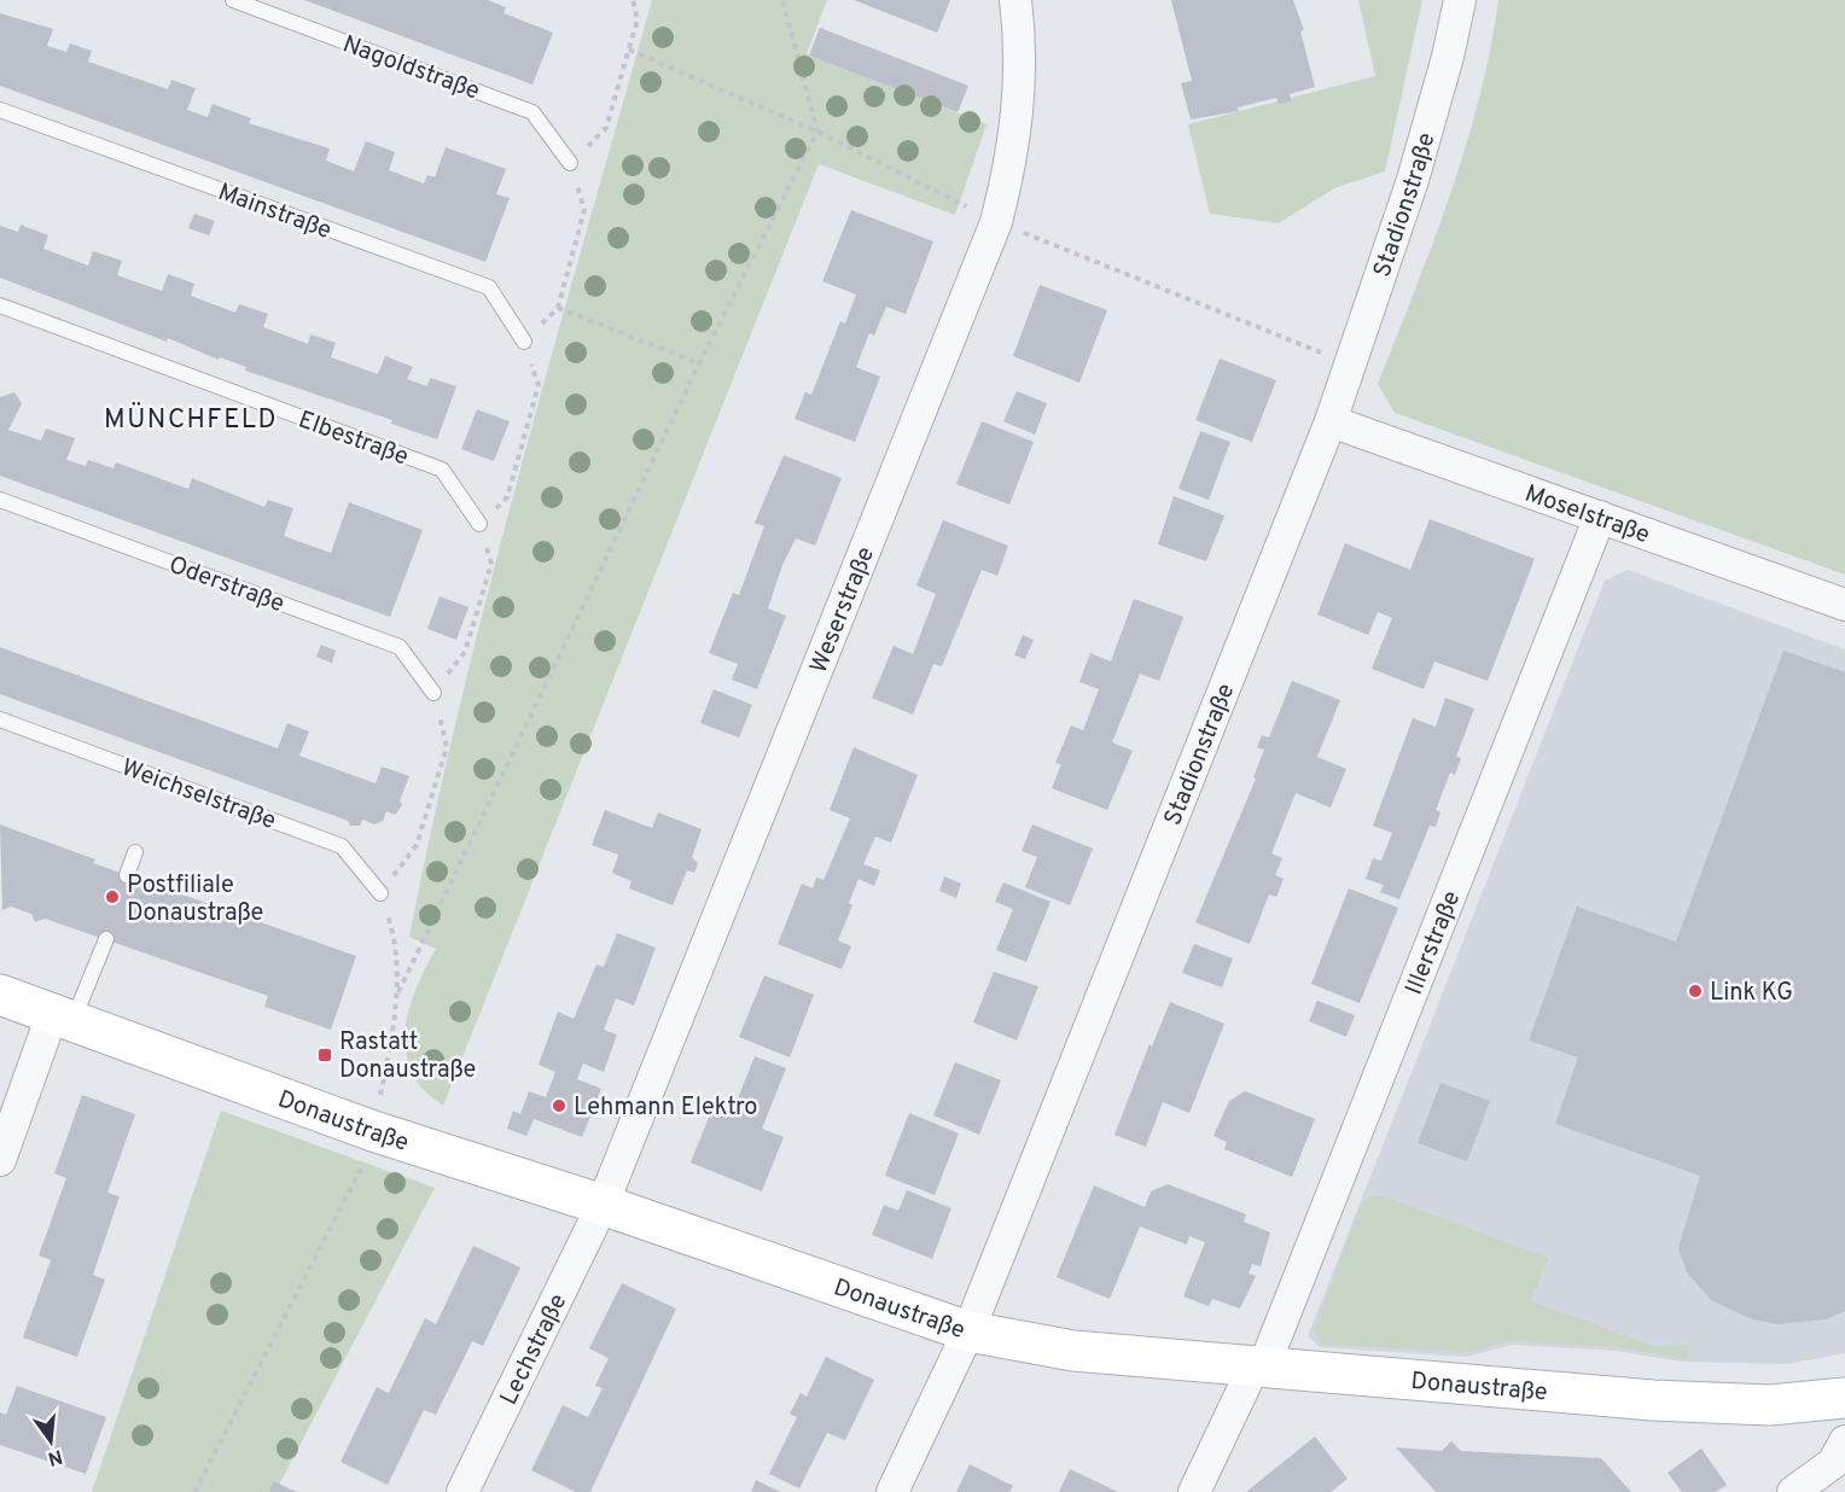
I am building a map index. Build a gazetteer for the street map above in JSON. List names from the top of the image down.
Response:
{
  "streets": {
    "street": [
      "Stadionstraße",
      "Moselstraße",
      "Weserstraße",
      "Illerstraße",
      "Donaustraße",
      "Lechstraße"
    ],
    "lane": [
      "Nagoldstraße",
      "Mainstraße",
      "Elbestraße",
      "Oderstraße",
      "Weichselstraße"
    ]
  },
  "crossings": [
    ["Stadionstraße", "Moselstraße"],
    ["Stadionstraße", "Donaustraße"],
    ["Moselstraße", "Illerstraße"],
    ["Weserstraße", "Donaustraße"],
    ["Weserstraße", "Lechstraße"],
    ["Illerstraße", "Donaustraße"],
    ["Donaustraße", "Lechstraße"]
  ],
  "districts": ["MÜNCHFELD"],
  "places": {
    "other": ["Postfiliale Donaustraße", "Link KG", "Lehmann Elektro"],
    "transit": ["Rastatt Donaustraße"]
  },
  "north": "bottom"
}
